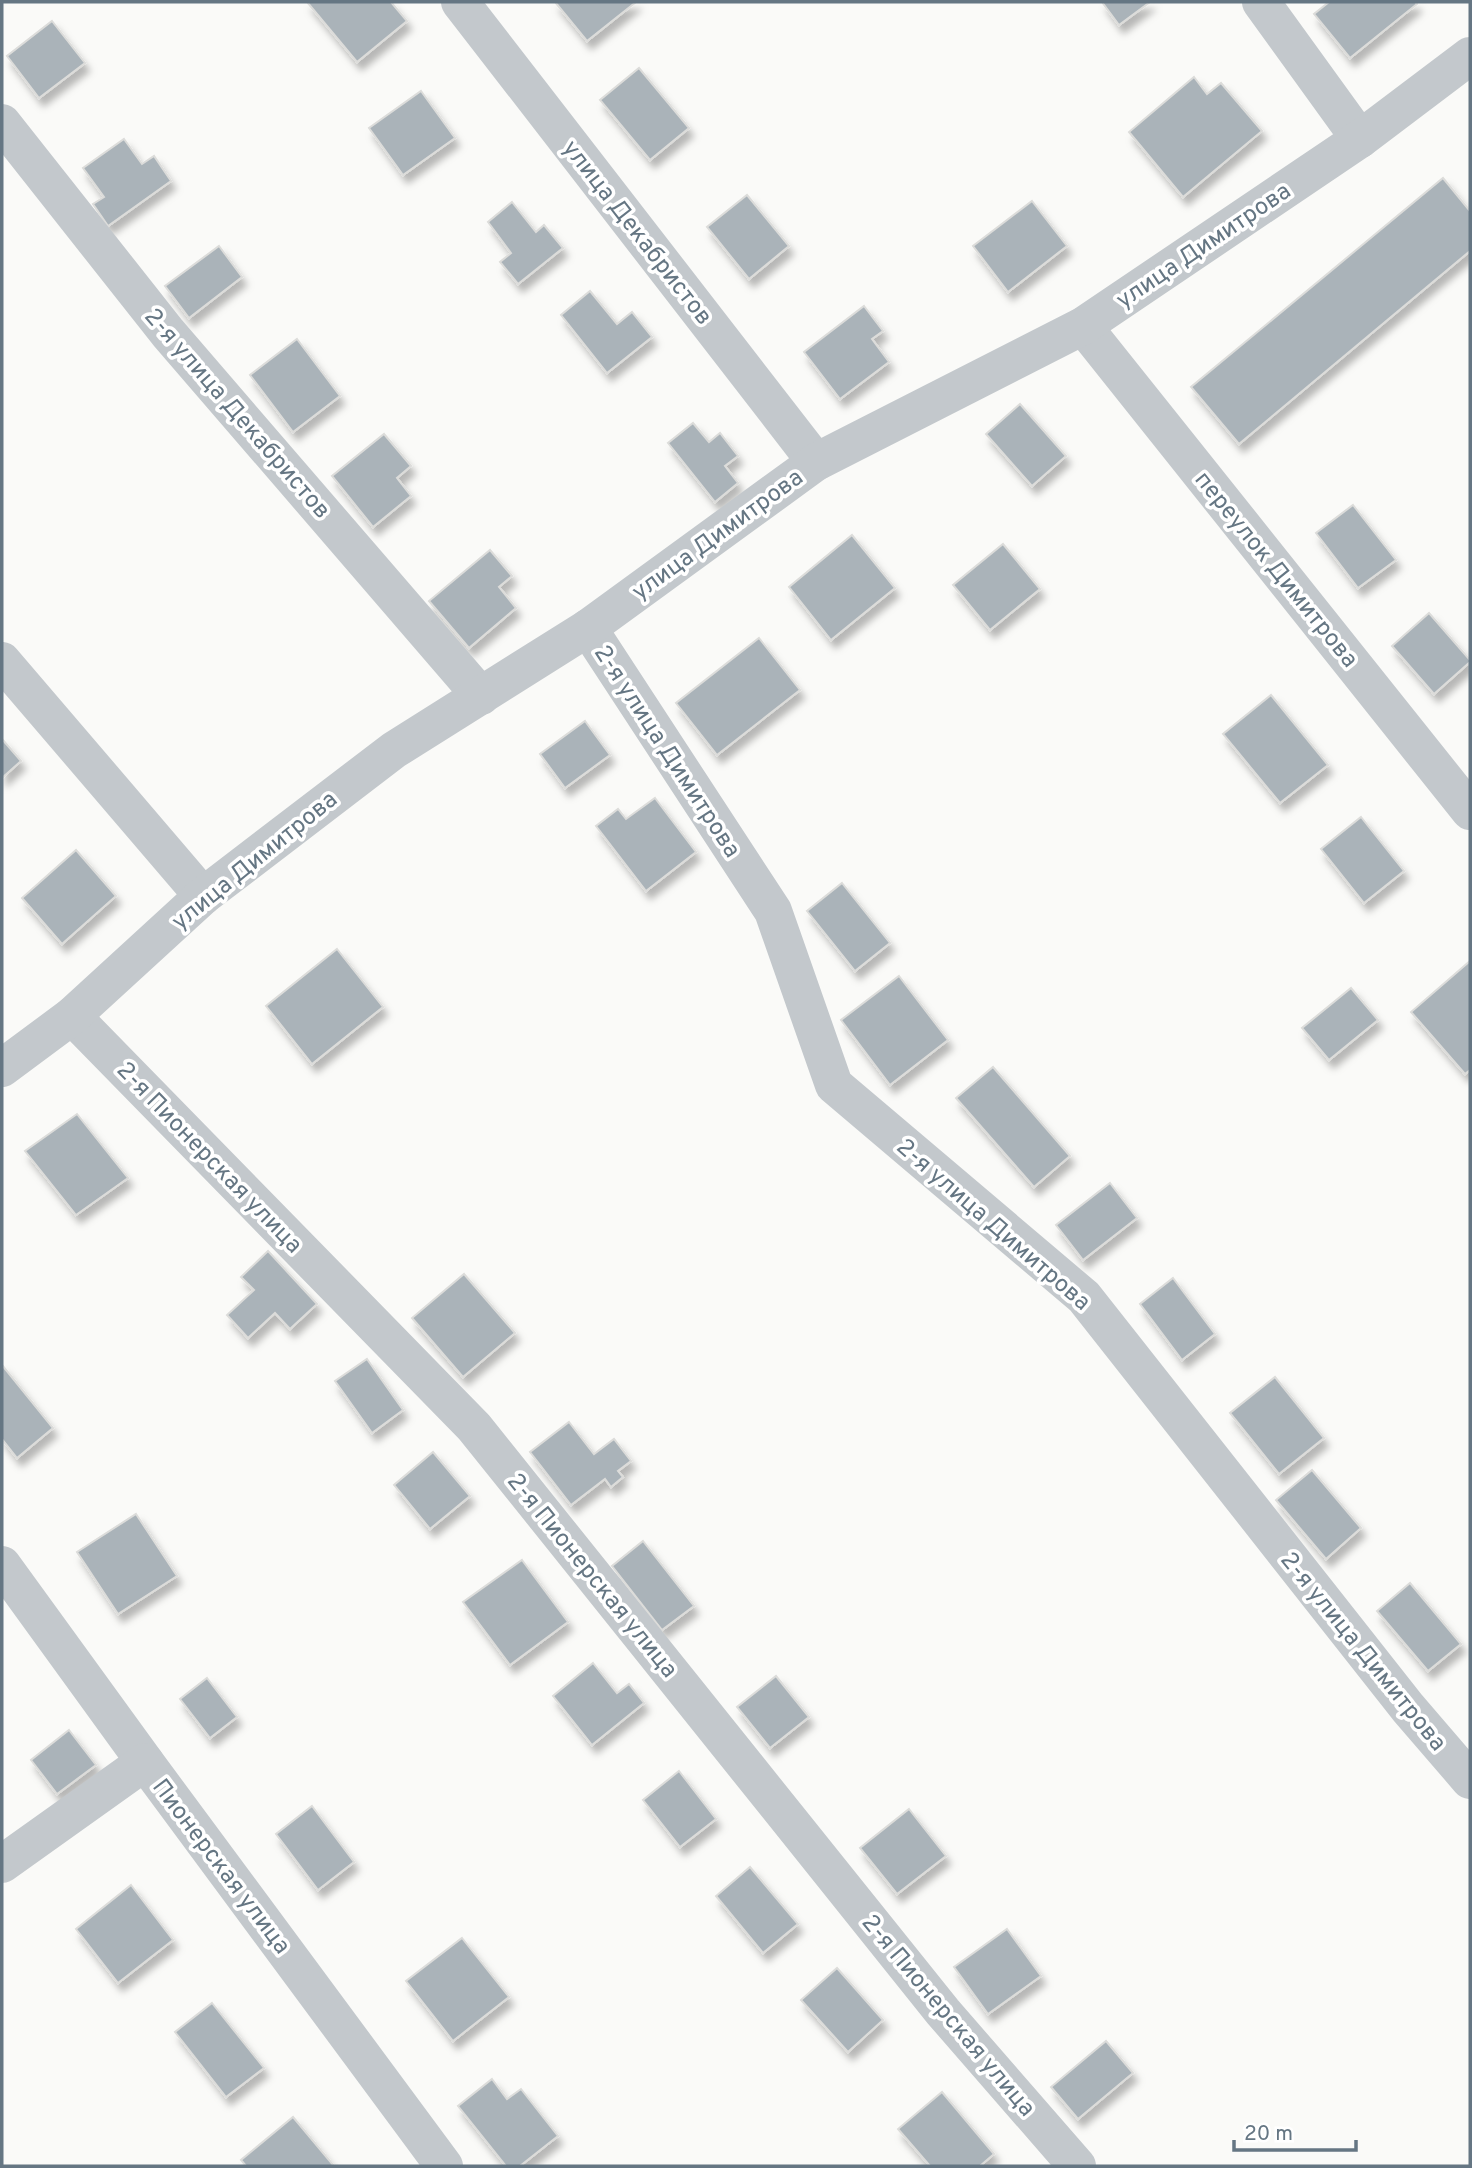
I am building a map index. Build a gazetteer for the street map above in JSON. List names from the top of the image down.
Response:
{
  "streets": {
    "street": [
      "улица Декабристов",
      "улица Димитрова",
      "2-я улица Декабристов",
      "переулок Димитрова",
      "2-я улица Димитрова",
      "2-я Пионерская улица",
      "Пионерская улица"
    ]
  },
  "crossings": [
    ["улица Декабристов", "улица Димитрова"],
    ["улица Димитрова", "2-я улица Декабристов"],
    ["улица Димитрова", "переулок Димитрова"],
    ["улица Димитрова", "2-я улица Димитрова"],
    ["улица Димитрова", "2-я Пионерская улица"]
  ],
  "scale_bar": "20 m"
}
